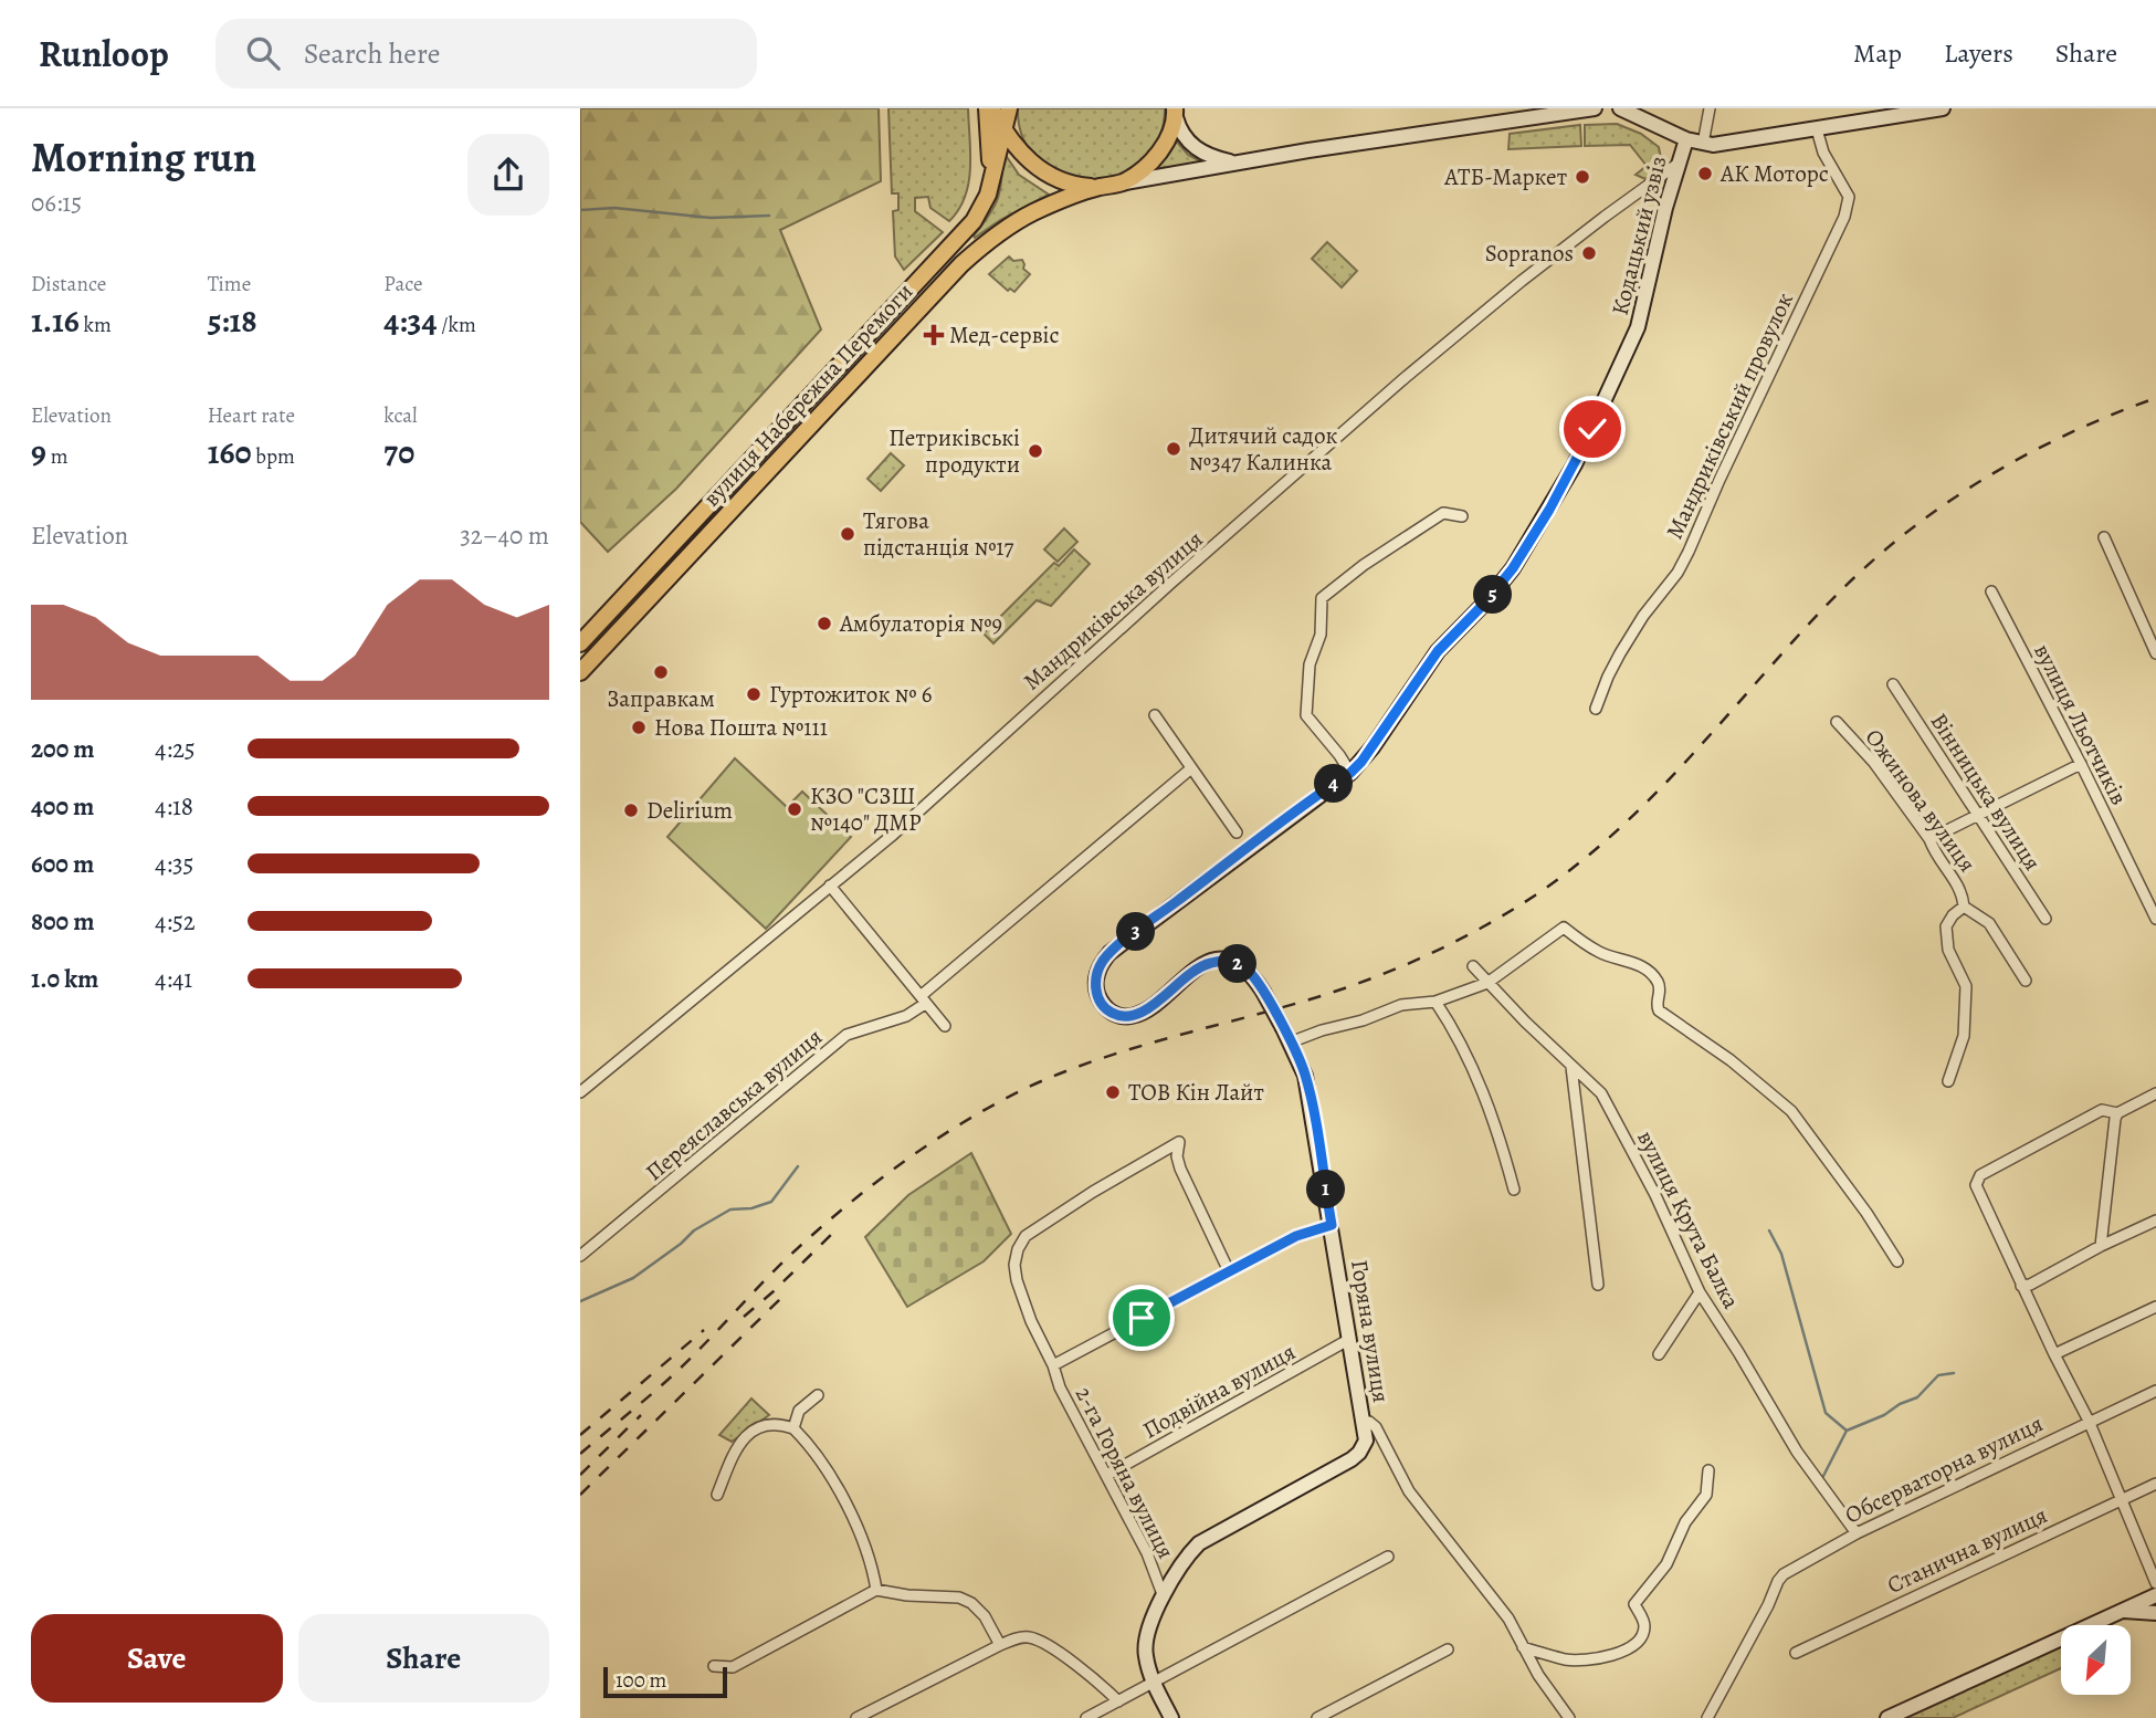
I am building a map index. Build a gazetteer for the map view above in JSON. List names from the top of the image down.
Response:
{
  "streets": {
    "main road": ["вулиця Набережна Перемоги"],
    "street": [
      "Кодацький узвіз",
      "Мандриківський провулок",
      "Мандриківська вулиця",
      "вулиця Льотчиків",
      "Вінницька вулиця",
      "Ожинова вулиця",
      "Переяславська вулиця",
      "вулиця Крута Балка",
      "Горяна вулиця",
      "Подвійна вулиця",
      "Обсерваторна вулиця",
      "2-га Горяна вулиця",
      "Станична вулиця"
    ]
  },
  "crossings": [
    ["Кодацький узвіз", "Мандриківська вулиця"],
    ["Кодацький узвіз", "Горяна вулиця"],
    ["вулиця Крута Балка", "Обсерваторна вулиця"],
    ["Горяна вулиця", "Подвійна вулиця"],
    ["Горяна вулиця", "2-га Горяна вулиця"],
    ["Подвійна вулиця", "2-га Горяна вулиця"]
  ],
  "places": {
    "other": [
      "АК Моторс",
      "АТБ-Маркет",
      "Sopranos",
      "Дитячий садок №347 Калинка",
      "Петриківські продукти",
      "Тягова пiдстанцiя №17",
      "Амбулаторія №9",
      "Заправкам",
      "Гуртожиток № 6",
      "Нова Пошта №111",
      "КЗО \"СЗШ №140\" ДМР",
      "Delirium",
      "ТОВ Кін Лайт"
    ],
    "health": ["Мед-сервіс"]
  },
  "scale_bar": "100 m",
  "north": "bottom left",
  "page": {
    "header": "Runloop",
    "search": "Search here",
    "nav": ["Map", "Layers", "Share"],
    "heading": ["Morning run", "06:15"],
    "stats": [
      ["Distance", "1.16 km"],
      ["Time", "5:18"],
      ["Pace", "4:34 /km"],
      ["Elevation", "9 m"],
      ["Heart rate", "160 bpm"],
      ["kcal", "70"]
    ],
    "chart": ["Elevation", "32–40 m"],
    "pins": [
      "5",
      "4",
      "3",
      "2",
      "1"
    ],
    "list": [
      {
        "name": "200 m",
        "note": "4:25"
      },
      {
        "name": "400 m",
        "note": "4:18"
      },
      {
        "name": "600 m",
        "note": "4:35"
      },
      {
        "name": "800 m",
        "note": "4:52"
      },
      {
        "name": "1.0 km",
        "note": "4:41"
      }
    ],
    "buttons": ["Save", "Share"],
    "scale": "100 m"
  }
}
